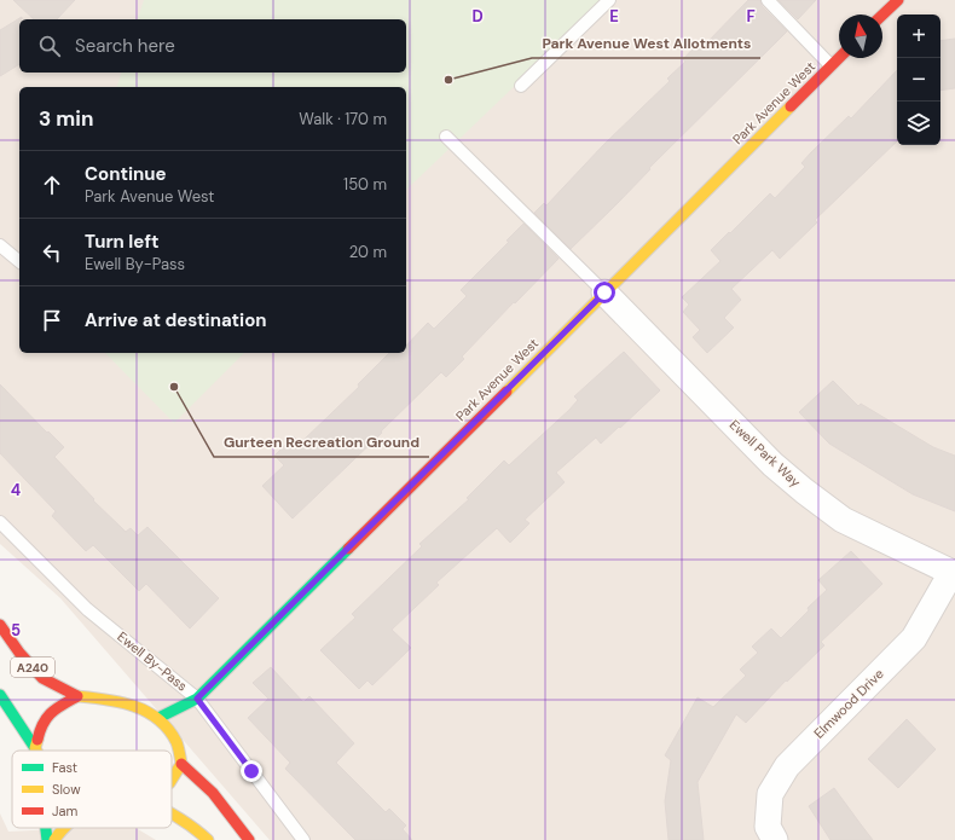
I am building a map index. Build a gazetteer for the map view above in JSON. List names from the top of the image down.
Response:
{
  "streets": {
    "main road": ["Park Avenue West", "A240"],
    "street": ["Ewell Park Way", "Elmwood Drive"],
    "lane": ["Ewell By-Pass"]
  },
  "crossings": [
    ["Park Avenue West", "Ewell Park Way"],
    ["Park Avenue West", "Ewell By-Pass"],
    ["Ewell Park Way", "Elmwood Drive"]
  ],
  "places": ["Park Avenue West Allotments", "Gurteen Recreation Ground"],
  "legend": ["Fast", "Slow", "Jam"],
  "north": "top",
  "page": {
    "map_buttons": ["+", "−"],
    "search": "Search here",
    "heading": ["3 min", "Walk · 170 m"],
    "list": [
      ["Continue", "Park Avenue West", "150 m"],
      ["Turn left", "Ewell By-Pass", "20 m"],
      "Arrive at destination"
    ]
  },
  "grid": {
    "columns": ["D", "E", "F"],
    "rows": ["4", "5"]
  }
}
